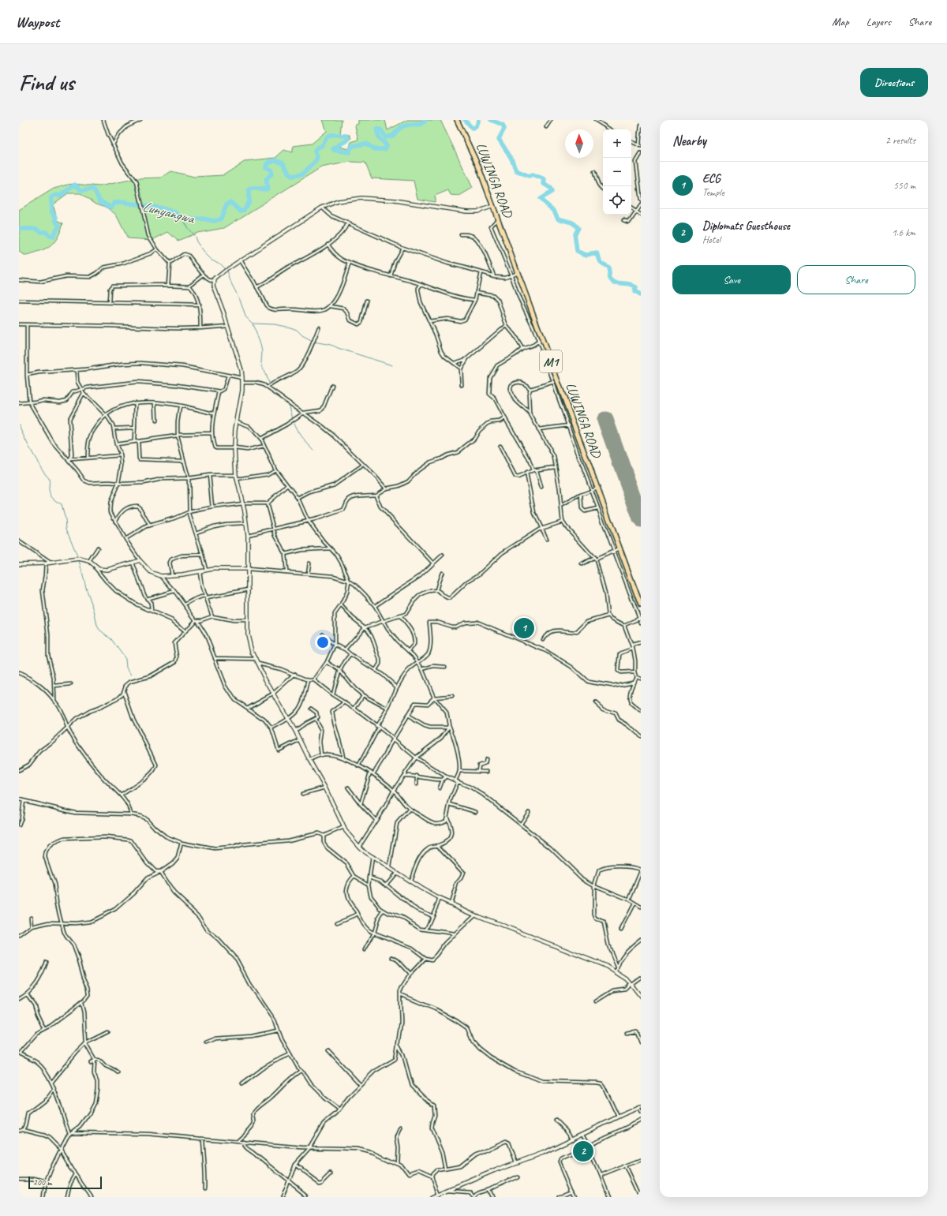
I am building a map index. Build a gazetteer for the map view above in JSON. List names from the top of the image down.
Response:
{
  "streets": {
    "highway": ["LUWINGA ROAD", "M1"]
  },
  "water": ["Lunyangwa"],
  "scale_bar": "200 m",
  "north": "top",
  "page": {
    "header": "Waypost",
    "nav": ["Map", "Layers", "Share"],
    "buttons": [
      "Directions",
      ["Save", "Share"]
    ],
    "title": "Find us",
    "heading": ["Nearby", "2 results"],
    "map_buttons": ["+", "−"],
    "list": [
      {
        "mark": "1",
        "name": "ECG",
        "note": "Temple",
        "value": "550 m"
      },
      {
        "mark": "2",
        "name": "Diplomats Guesthouse",
        "note": "Hotel",
        "value": "1.6 km"
      }
    ],
    "pins": ["1", "2"],
    "scale": "200 m"
  }
}
